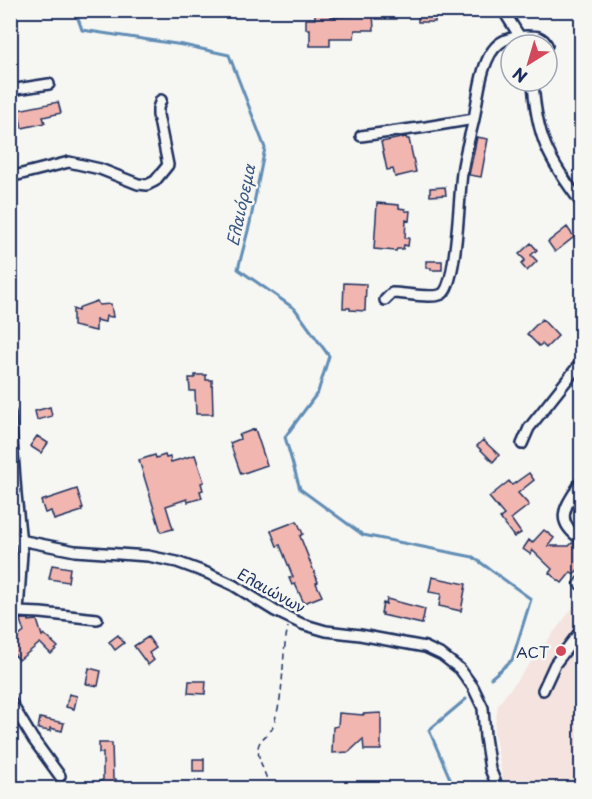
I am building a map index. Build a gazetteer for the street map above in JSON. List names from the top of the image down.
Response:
{
  "streets": {
    "street": ["Ελαιώνων"]
  },
  "water": ["Ελαιόρεμα"],
  "places": ["ACT"],
  "north": "bottom left"
}
